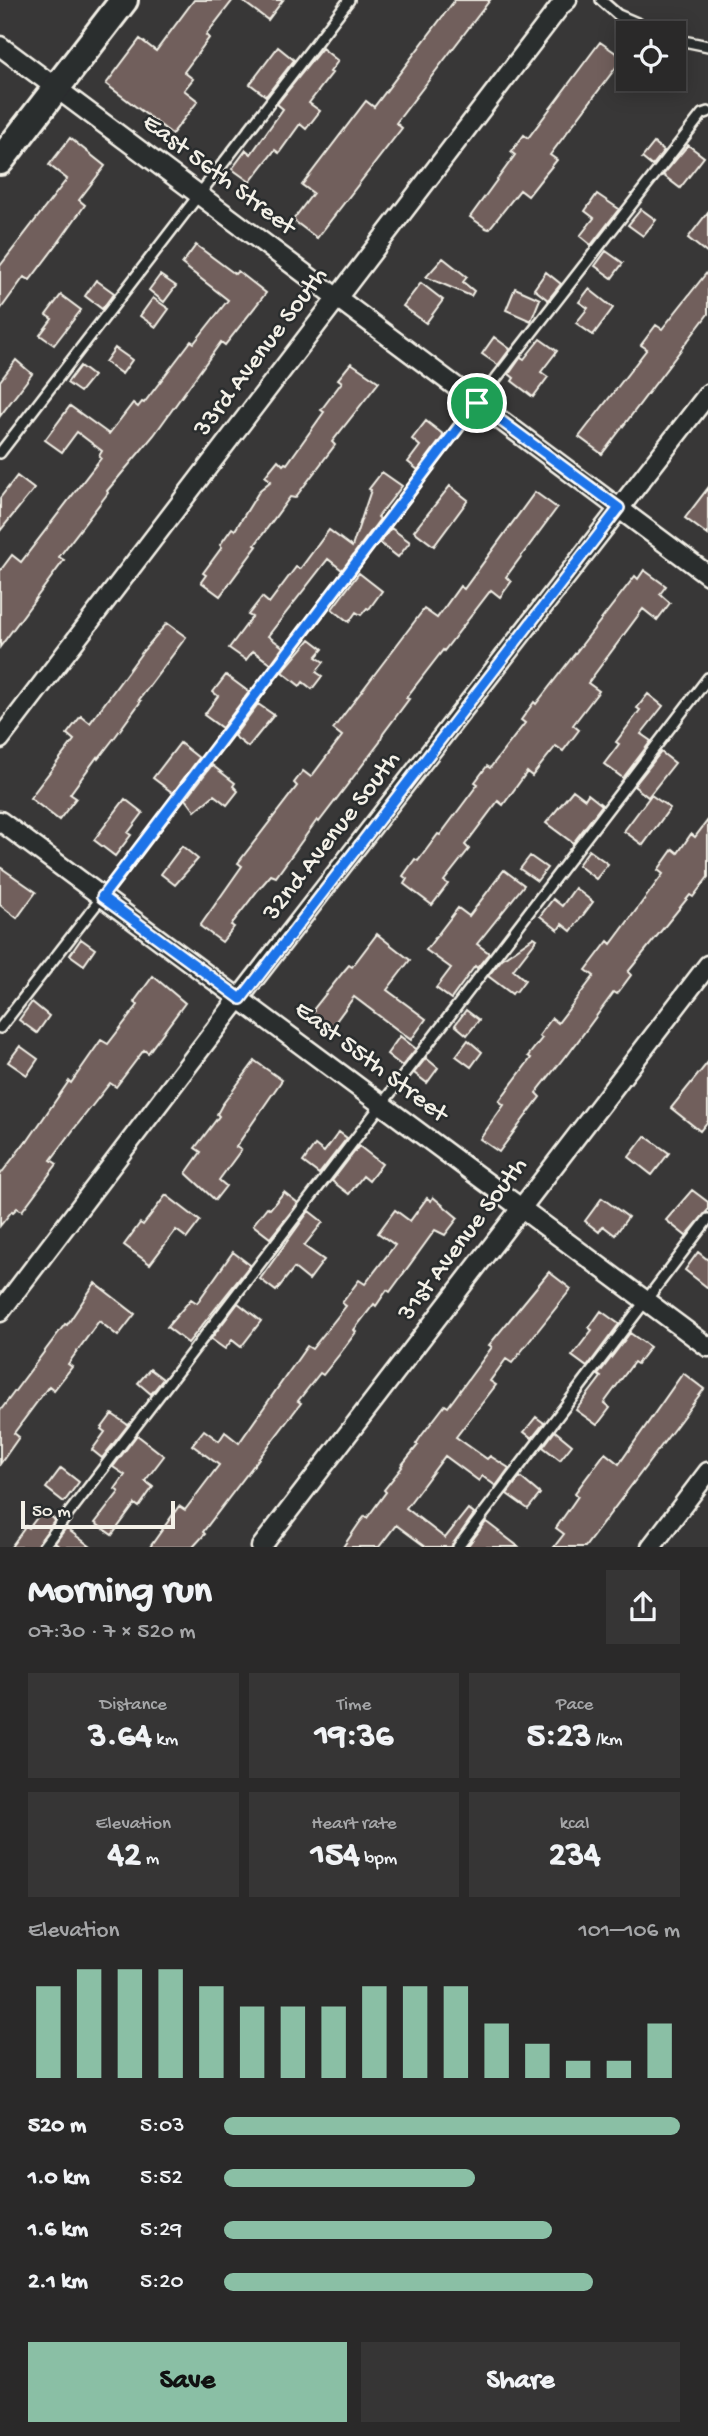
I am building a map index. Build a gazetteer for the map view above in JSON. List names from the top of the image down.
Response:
{
  "streets": {
    "street": [
      "East 56th Street",
      "33rd Avenue South",
      "32nd Avenue South",
      "East 55th Street",
      "31st Avenue South"
    ]
  },
  "crossings": [
    ["East 56th Street", "33rd Avenue South"],
    ["East 56th Street", "32nd Avenue South"],
    ["32nd Avenue South", "East 55th Street"],
    ["East 55th Street", "31st Avenue South"]
  ],
  "scale_bar": "50 m",
  "page": {
    "scale": "50 m",
    "heading": ["Morning run", "07:30 · 7 × 520 m"],
    "stats": [
      ["Distance", "3.64 km"],
      ["Time", "19:36"],
      ["Pace", "5:23 /km"],
      ["Elevation", "42 m"],
      ["Heart rate", "154 bpm"],
      ["kcal", "234"]
    ],
    "chart": ["Elevation", "101–106 m"],
    "list": [
      {
        "name": "520 m",
        "note": "5:03"
      },
      {
        "name": "1.0 km",
        "note": "5:52"
      },
      {
        "name": "1.6 km",
        "note": "5:29"
      },
      {
        "name": "2.1 km",
        "note": "5:20"
      }
    ],
    "buttons": ["Save", "Share"]
  }
}
